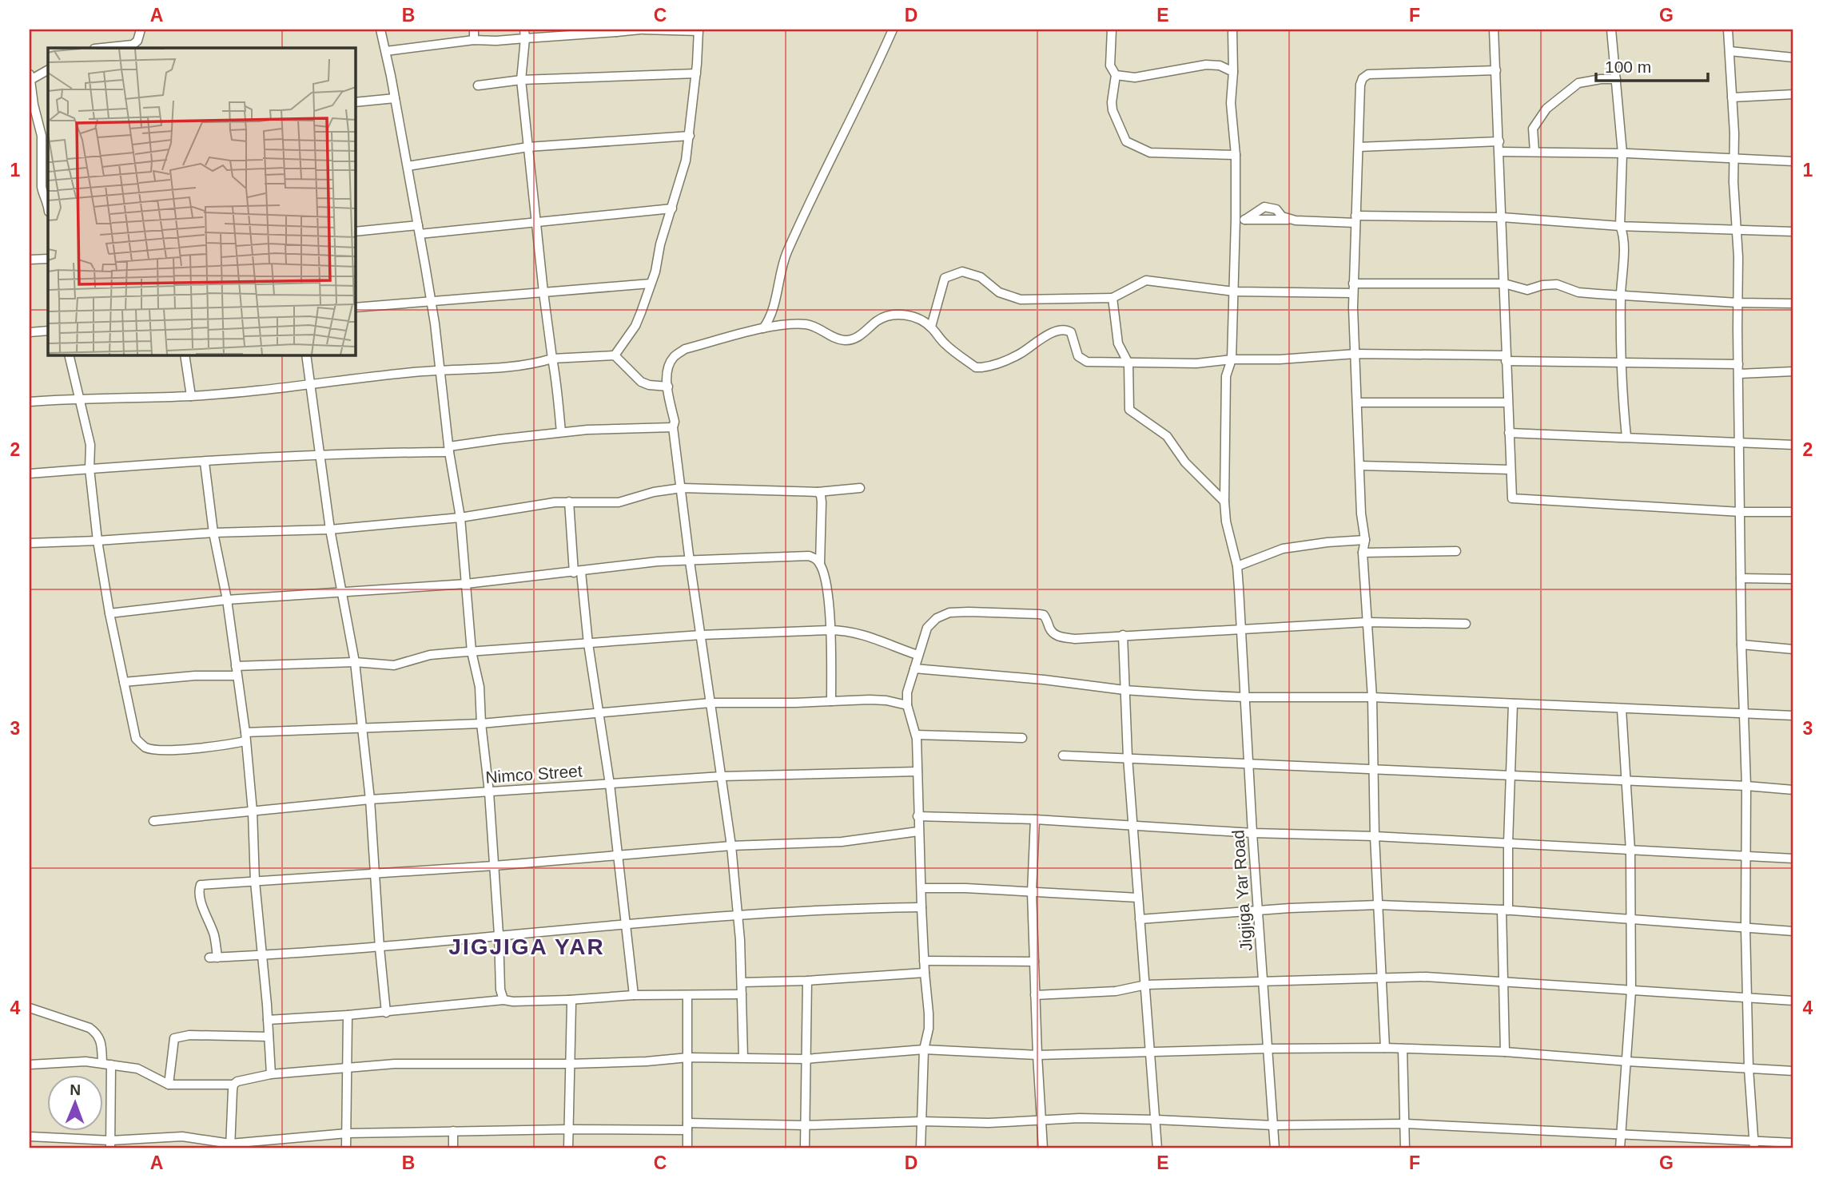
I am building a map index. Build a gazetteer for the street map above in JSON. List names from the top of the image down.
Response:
{
  "streets": {
    "street": ["Nimco Street", "Jigjiga Yar Road"]
  },
  "districts": ["JIGJIGA YAR"],
  "scale_bar": "100 m",
  "north": "top",
  "grid": {
    "columns": [
      "A",
      "B",
      "C",
      "D",
      "E",
      "F",
      "G"
    ],
    "rows": [
      "1",
      "2",
      "3",
      "4"
    ]
  }
}
